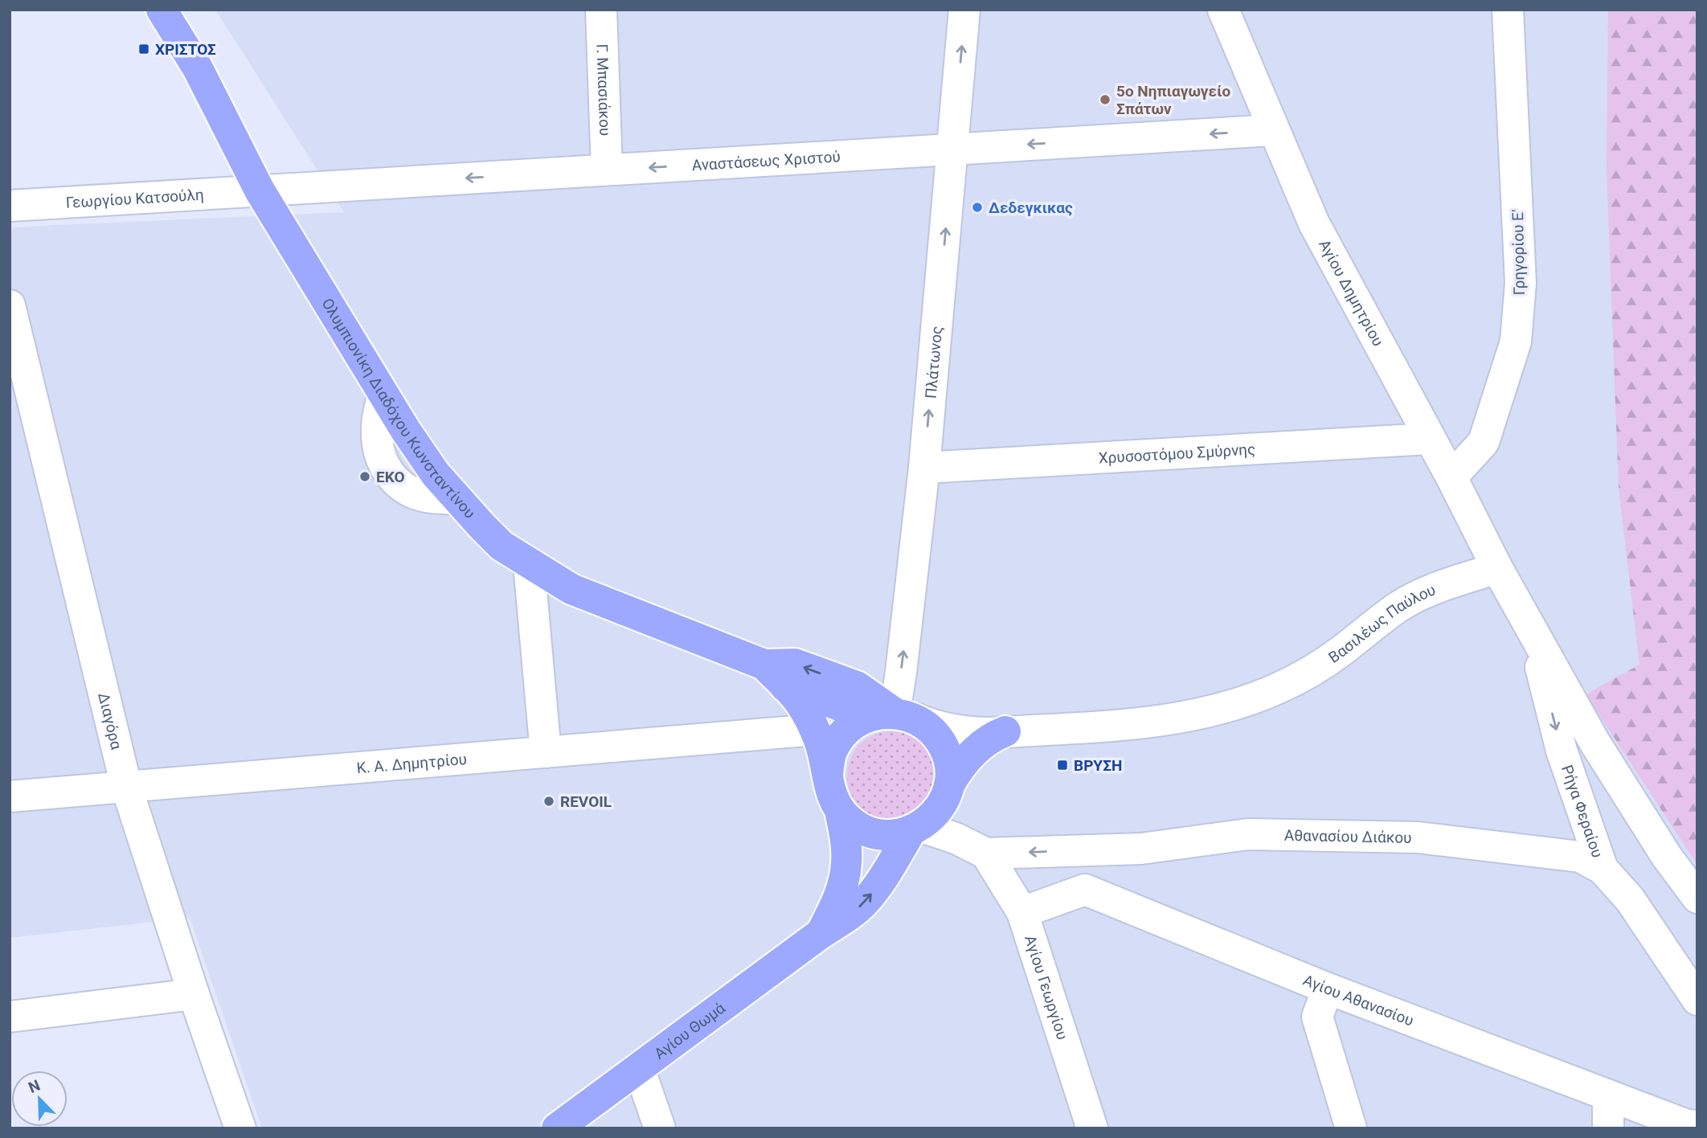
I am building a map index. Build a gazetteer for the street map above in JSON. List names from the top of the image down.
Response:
{
  "streets": {
    "main road": ["Ολυμπιονίκη Διαδόχου Κωνσταντίνου", "Βασιλέως Παύλου", "Αγίου Θωμά"],
    "street": [
      "Γ. Μπασιάκου",
      "Αναστάσεως Χριστού",
      "Γεωργίου Κατσούλη",
      "Γρηγορίου Ε'",
      "Αγίου Δημητρίου",
      "Πλάτωνος",
      "Χρυσοστόμου Σμύρνης",
      "Διαγόρα",
      "Κ. Α. Δημητρίου",
      "Ρήγα Φεραίου",
      "Αθανασίου Διάκου",
      "Αγίου Γεωργίου",
      "Αγίου Αθανασίου"
    ]
  },
  "crossings": [
    ["Γ. Μπασιάκου", "Αναστάσεως Χριστού"],
    ["Αναστάσεως Χριστού", "Γεωργίου Κατσούλη"],
    ["Αναστάσεως Χριστού", "Αγίου Δημητρίου"],
    ["Αναστάσεως Χριστού", "Πλάτωνος"],
    ["Αναστάσεως Χριστού", "Ολυμπιονίκη Διαδόχου Κωνσταντίνου"],
    ["Γεωργίου Κατσούλη", "Ολυμπιονίκη Διαδόχου Κωνσταντίνου"],
    ["Γρηγορίου Ε'", "Αγίου Δημητρίου"],
    ["Αγίου Δημητρίου", "Χρυσοστόμου Σμύρνης"],
    ["Αγίου Δημητρίου", "Βασιλέως Παύλου"],
    ["Πλάτωνος", "Ολυμπιονίκη Διαδόχου Κωνσταντίνου"],
    ["Πλάτωνος", "Χρυσοστόμου Σμύρνης"],
    ["Πλάτωνος", "Βασιλέως Παύλου"],
    ["Πλάτωνος", "Αθανασίου Διάκου"],
    ["Πλάτωνος", "Αγίου Θωμά"],
    ["Ολυμπιονίκη Διαδόχου Κωνσταντίνου", "Βασιλέως Παύλου"],
    ["Ολυμπιονίκη Διαδόχου Κωνσταντίνου", "Αθανασίου Διάκου"],
    ["Ολυμπιονίκη Διαδόχου Κωνσταντίνου", "Αγίου Θωμά"],
    ["Βασιλέως Παύλου", "Αθανασίου Διάκου"],
    ["Βασιλέως Παύλου", "Αγίου Θωμά"],
    ["Διαγόρα", "Κ. Α. Δημητρίου"],
    ["Ρήγα Φεραίου", "Αθανασίου Διάκου"],
    ["Αθανασίου Διάκου", "Αγίου Γεωργίου"],
    ["Αθανασίου Διάκου", "Αγίου Θωμά"]
  ],
  "one_way": ["Αναστάσεως Χριστού", "Πλάτωνος"],
  "places": {
    "transit": ["ΧΡΙΣΤΟΣ", "ΒΡΥΣΗ"],
    "other": [
      "5ο Νηπιαγωγείο Σπάτων",
      "Δεδεγκικας",
      "EKO",
      "REVOIL"
    ]
  },
  "north": "top left"
}
